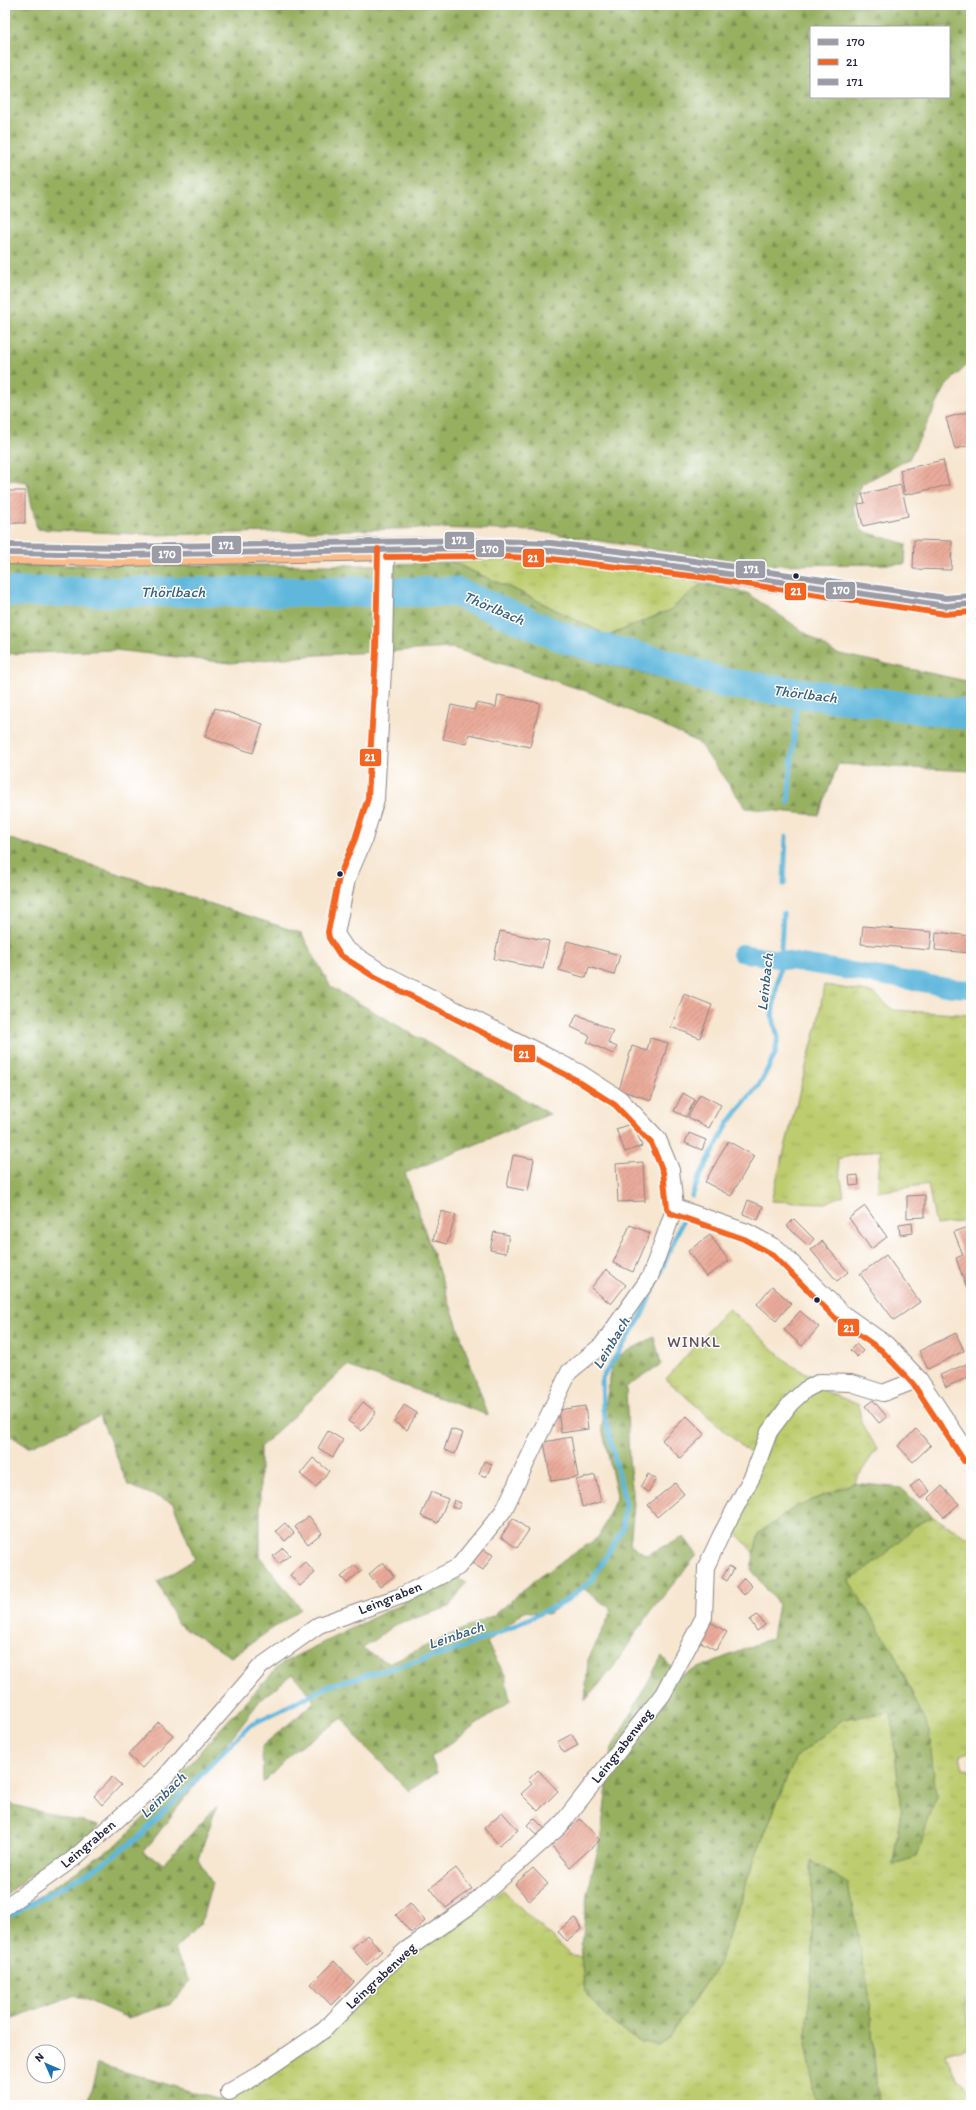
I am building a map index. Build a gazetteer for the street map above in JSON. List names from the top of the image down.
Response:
{
  "streets": {
    "street": ["Leingraben", "Leingrabenweg"]
  },
  "districts": ["WINKL"],
  "water": ["Thörlbach", "Leinbach"],
  "lines": ["transit line 171", "transit line 170", "transit line 21"],
  "legend": ["170", "21", "171"],
  "north": "top left"
}
